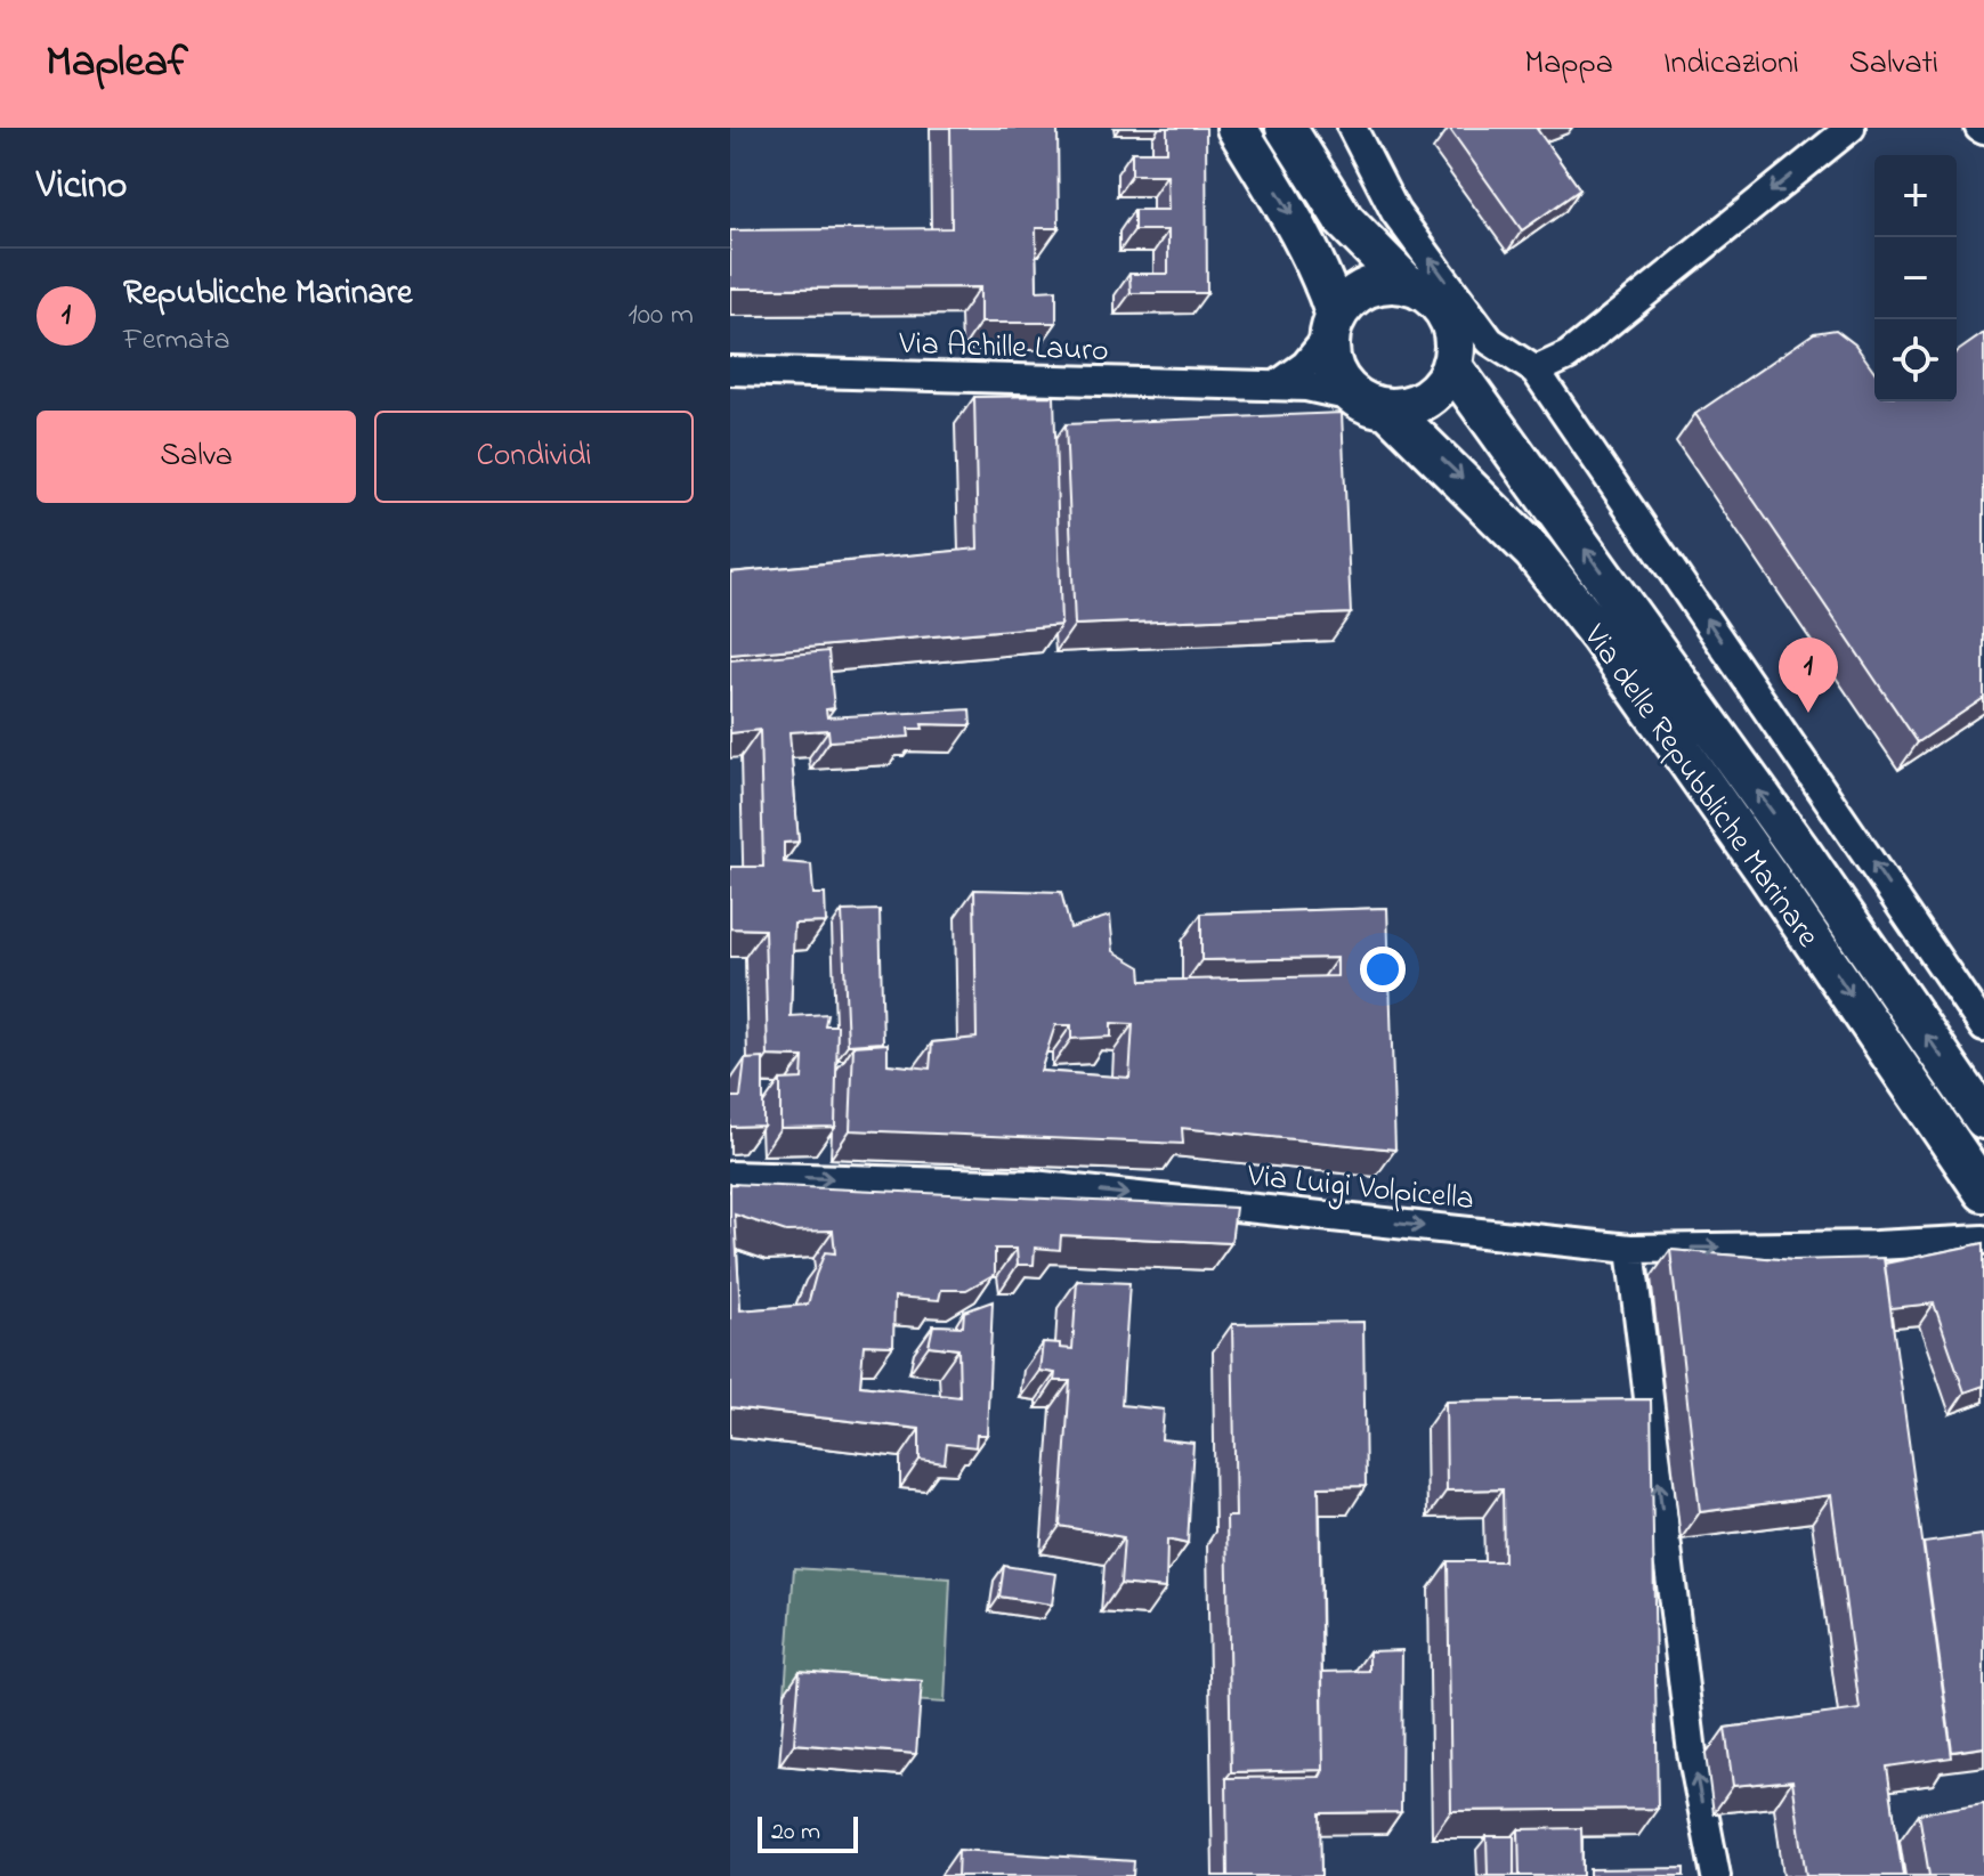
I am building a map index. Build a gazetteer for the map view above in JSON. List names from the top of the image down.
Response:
{
  "streets": {
    "main road": ["Via delle Repubbliche Marinare"],
    "street": ["Via Achille Lauro", "Via Luigi Volpicella"]
  },
  "crossings": [
    ["Via Achille Lauro", "Via delle Repubbliche Marinare"]
  ],
  "one_way": ["Via Luigi Volpicella"],
  "scale_bar": "20 m",
  "page": {
    "header": "Mapleaf",
    "nav": ["Mappa", "Indicazioni", "Salvati"],
    "heading": "Vicino",
    "map_buttons": ["+", "−"],
    "list": [
      {
        "mark": "1",
        "name": "Republicche Marinare",
        "note": "Fermata",
        "value": "100 m"
      }
    ],
    "buttons": ["Salva", "Condividi"],
    "pins": "1",
    "scale": "20 m"
  }
}
